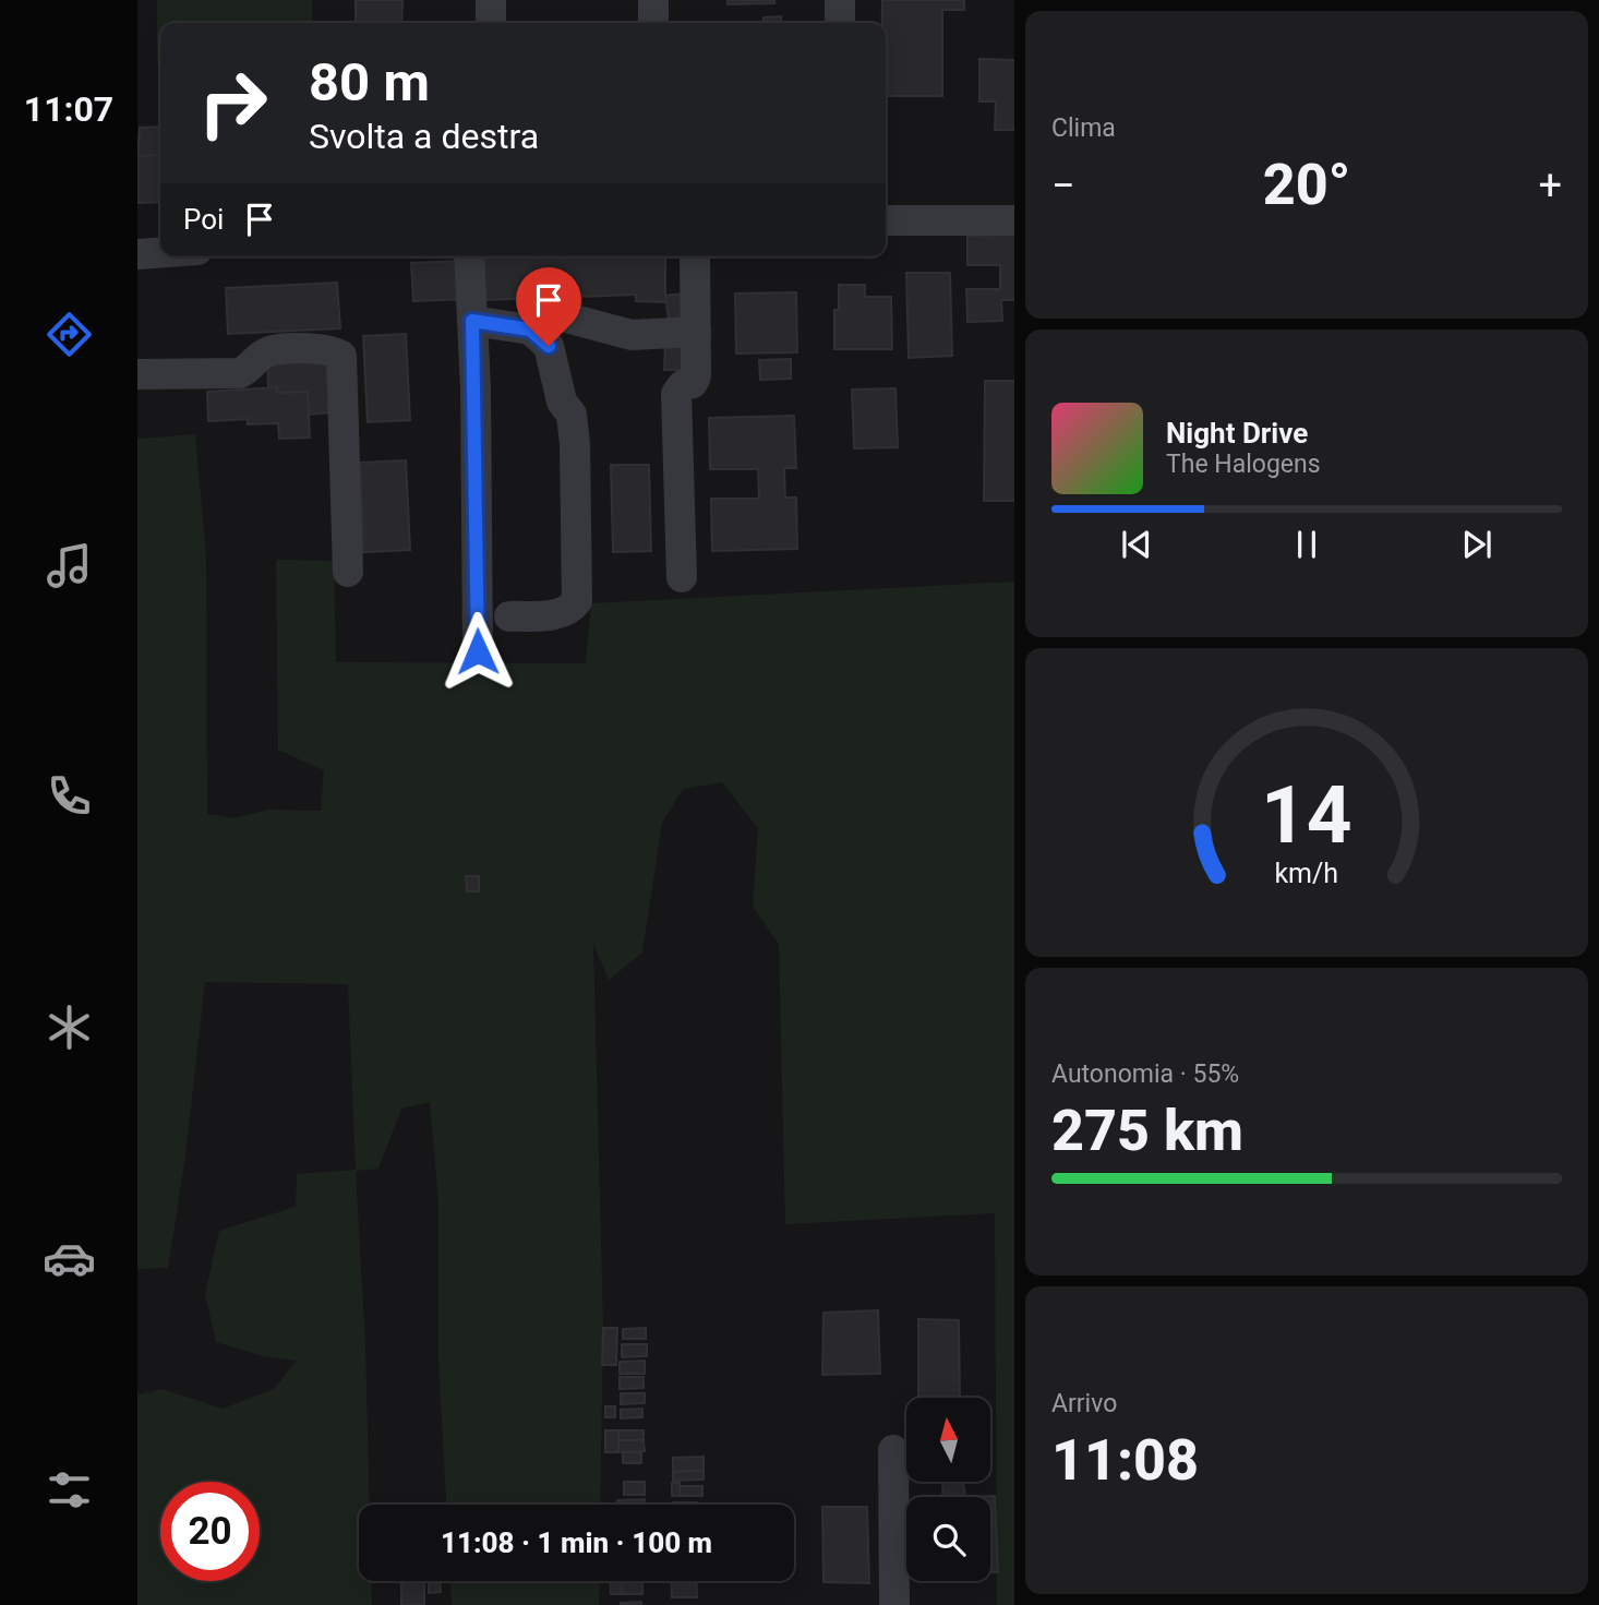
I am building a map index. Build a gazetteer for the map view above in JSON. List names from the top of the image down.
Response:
{
  "north": "top",
  "page": {
    "tabs": "11:07",
    "tile": [
      "Clima",
      ["Autonomia · 55%", "275 km"],
      ["Arrivo", "11:08"]
    ],
    "turn": ["80 m", "Svolta a destra"],
    "heat": ["−", "20°", "+"],
    "then": "Poi",
    "song": ["Night Drive", "The Halogens"],
    "limit": "20",
    "trip": "11:08 · 1 min · 100 m",
    "gauge": ["14", "km/h"]
  }
}
